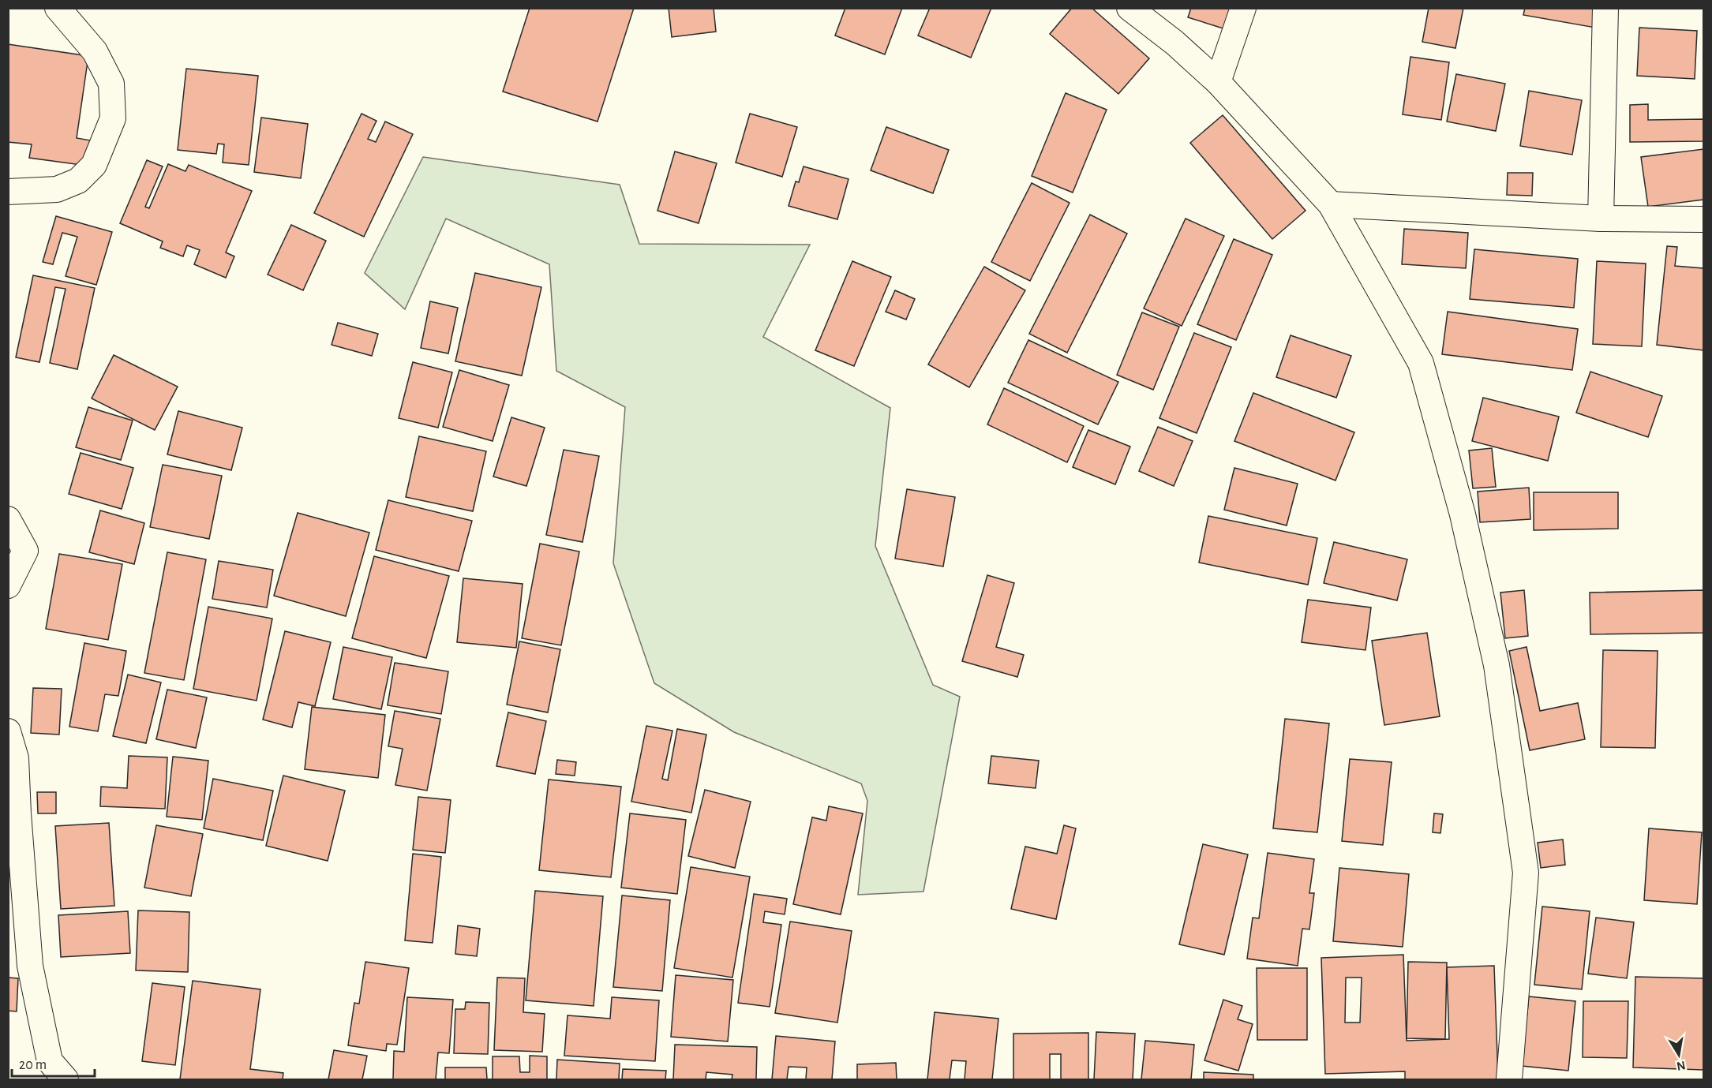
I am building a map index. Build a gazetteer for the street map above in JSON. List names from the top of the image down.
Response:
{
  "scale_bar": "20 m",
  "north": "bottom"
}
